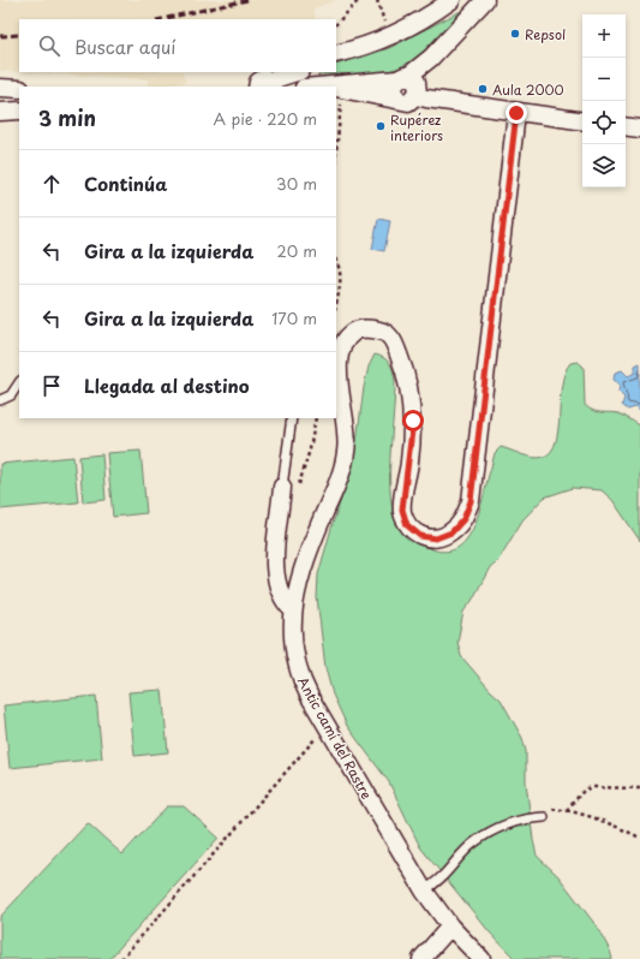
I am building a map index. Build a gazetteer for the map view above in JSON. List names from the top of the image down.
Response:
{
  "streets": {
    "street": ["Antic camí del Rastre"]
  },
  "places": ["Repsol", "Aula 2000", "Rupérez interiors"],
  "page": {
    "map_buttons": ["+", "−"],
    "search": "Buscar aquí",
    "heading": ["3 min", "A pie · 220 m"],
    "list": [
      ["Continúa", "30 m"],
      ["Gira a la izquierda", "20 m"],
      ["Gira a la izquierda", "170 m"],
      "Llegada al destino"
    ]
  }
}
